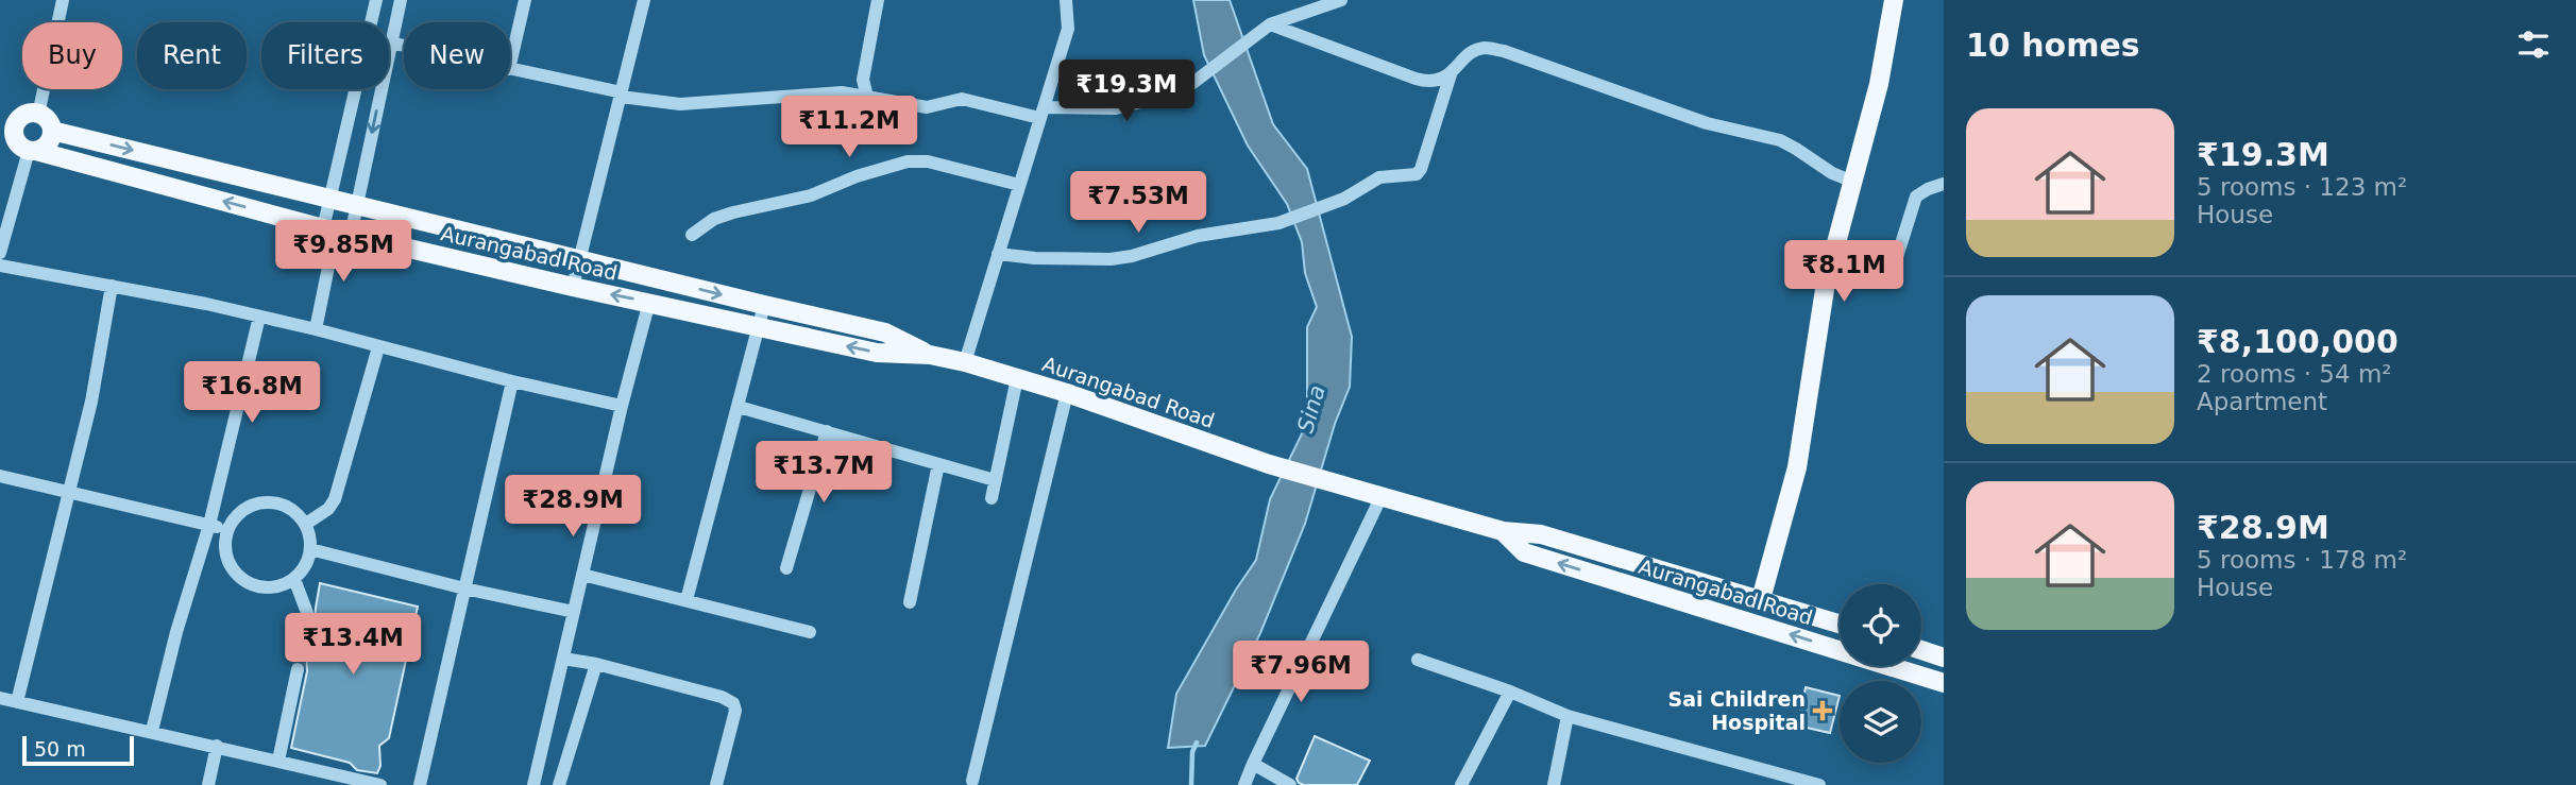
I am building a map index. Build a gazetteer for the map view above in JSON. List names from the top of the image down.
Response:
{
  "streets": {
    "main road": ["Aurangabad Road"]
  },
  "water": ["Sina"],
  "places": {
    "health": ["Sai Children Hospital"]
  },
  "scale_bar": "50 m",
  "page": {
    "heading": "10 homes",
    "chip": [
      "Buy",
      "Rent",
      "Filters",
      "New"
    ],
    "price": [
      "₹19.3M",
      "₹11.2M",
      "₹7.53M",
      "₹9.85M",
      "₹8.1M",
      "₹16.8M",
      "₹13.7M",
      "₹28.9M",
      "₹13.4M",
      "₹7.96M"
    ],
    "list": [
      {
        "name": "₹19.3M",
        "note": "5 rooms · 123 m² · House"
      },
      {
        "name": "₹8,100,000",
        "note": "2 rooms · 54 m² · Apartment"
      },
      {
        "name": "₹28.9M",
        "note": "5 rooms · 178 m² · House"
      }
    ],
    "scale": "50 m"
  }
}
